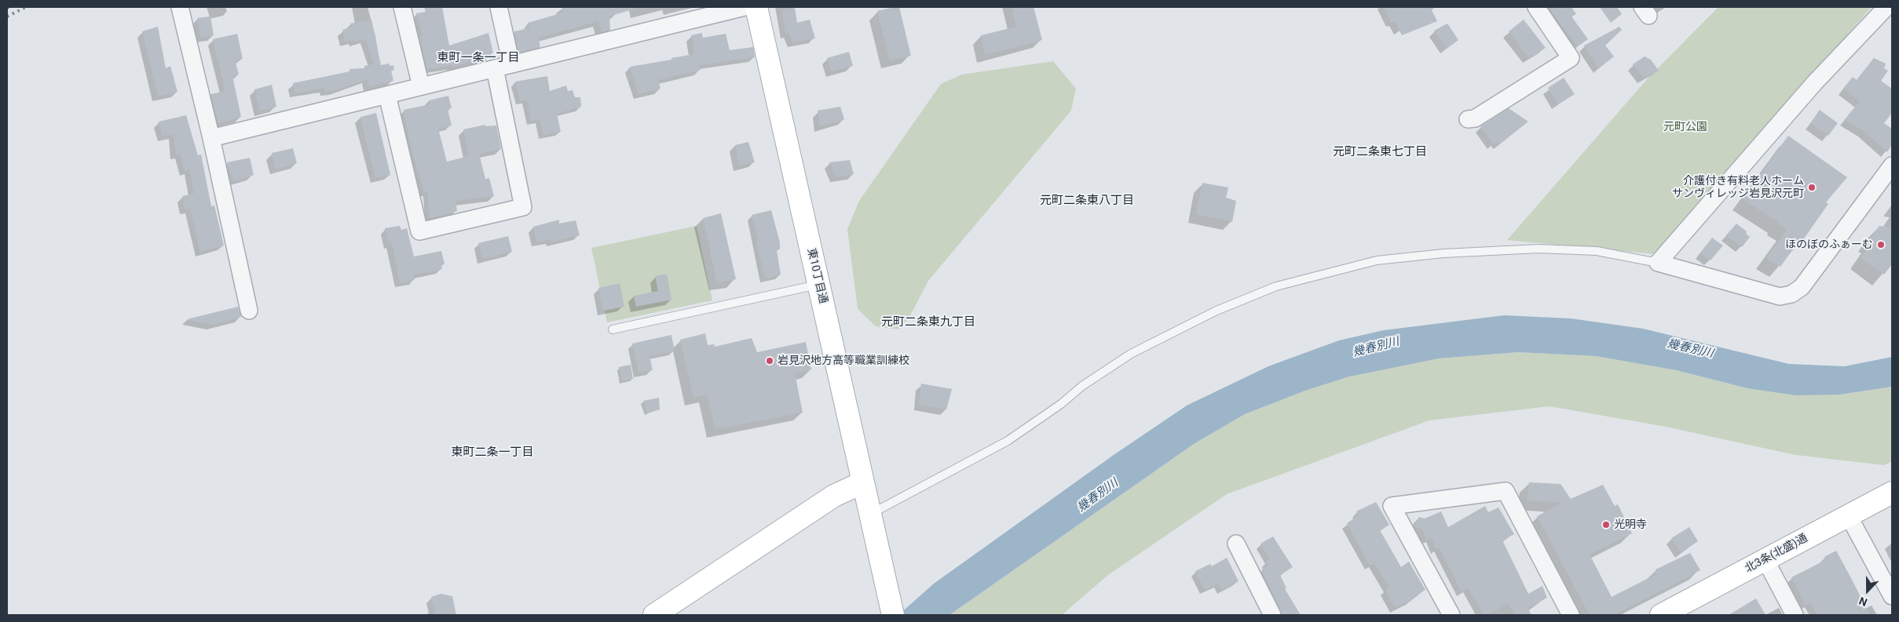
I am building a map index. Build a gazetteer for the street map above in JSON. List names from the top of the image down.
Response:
{
  "streets": {
    "street": ["東10丁目通", "北3条(北盛)通"]
  },
  "districts": [
    "東町一条一丁目",
    "元町二条東七丁目",
    "元町二条東八丁目",
    "元町二条東九丁目",
    "東町二条一丁目"
  ],
  "water": ["幾春別川"],
  "parks": ["元町公園"],
  "places": [
    "介護付き有料老人ホーム サンヴィレッジ岩見沢元町",
    "ほのぼのふぁーむ",
    "岩見沢地方高等職業訓練校",
    "光明寺"
  ],
  "north": "bottom"
}
